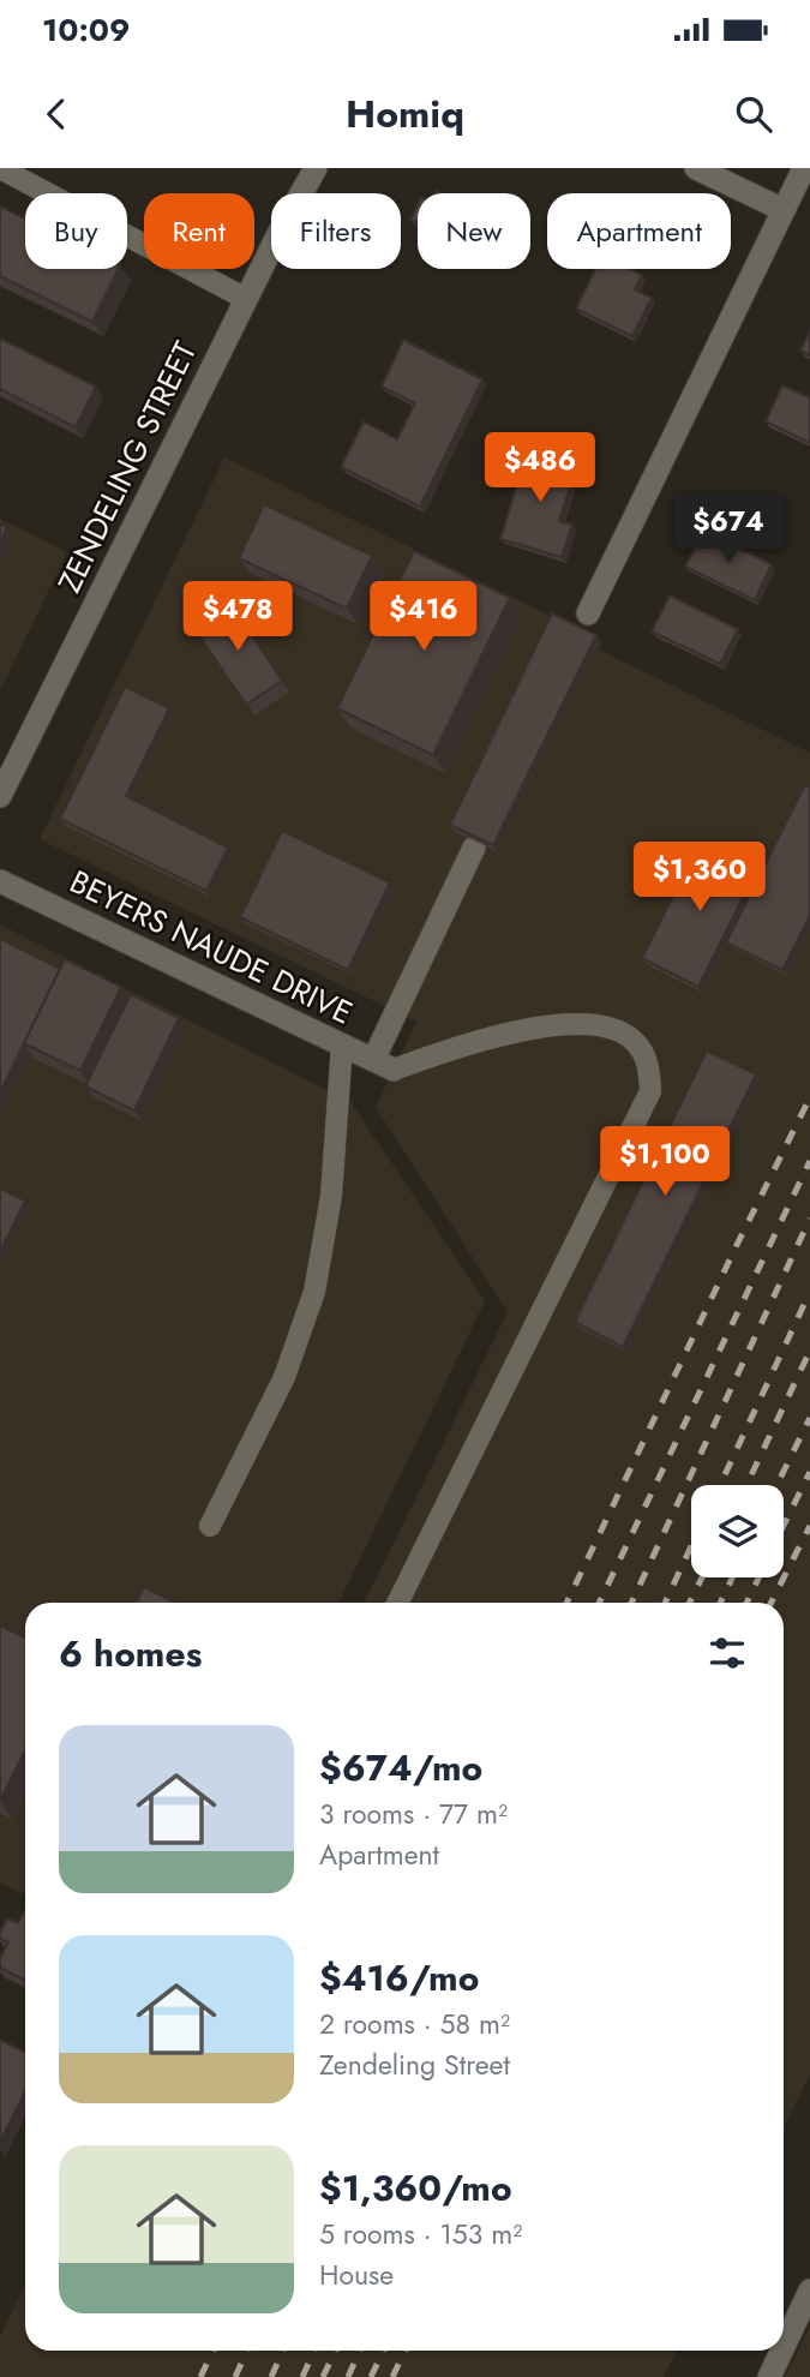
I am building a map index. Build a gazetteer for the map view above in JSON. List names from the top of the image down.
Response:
{
  "streets": {
    "street": ["ZENDELING STREET", "BEYERS NAUDE DRIVE"]
  },
  "page": {
    "status": "10:09",
    "header": "Homiq",
    "chip": [
      "Buy",
      "Rent",
      "Filters",
      "New",
      "Apartment"
    ],
    "price": [
      "$486",
      "$674",
      "$478",
      "$416",
      "$1,360",
      "$1,100"
    ],
    "heading": "6 homes",
    "list": [
      {
        "name": "$674/mo",
        "note": "3 rooms · 77 m² · Apartment"
      },
      {
        "name": "$416/mo",
        "note": "2 rooms · 58 m² · Zendeling Street"
      },
      {
        "name": "$1,360/mo",
        "note": "5 rooms · 153 m² · House"
      }
    ]
  }
}
